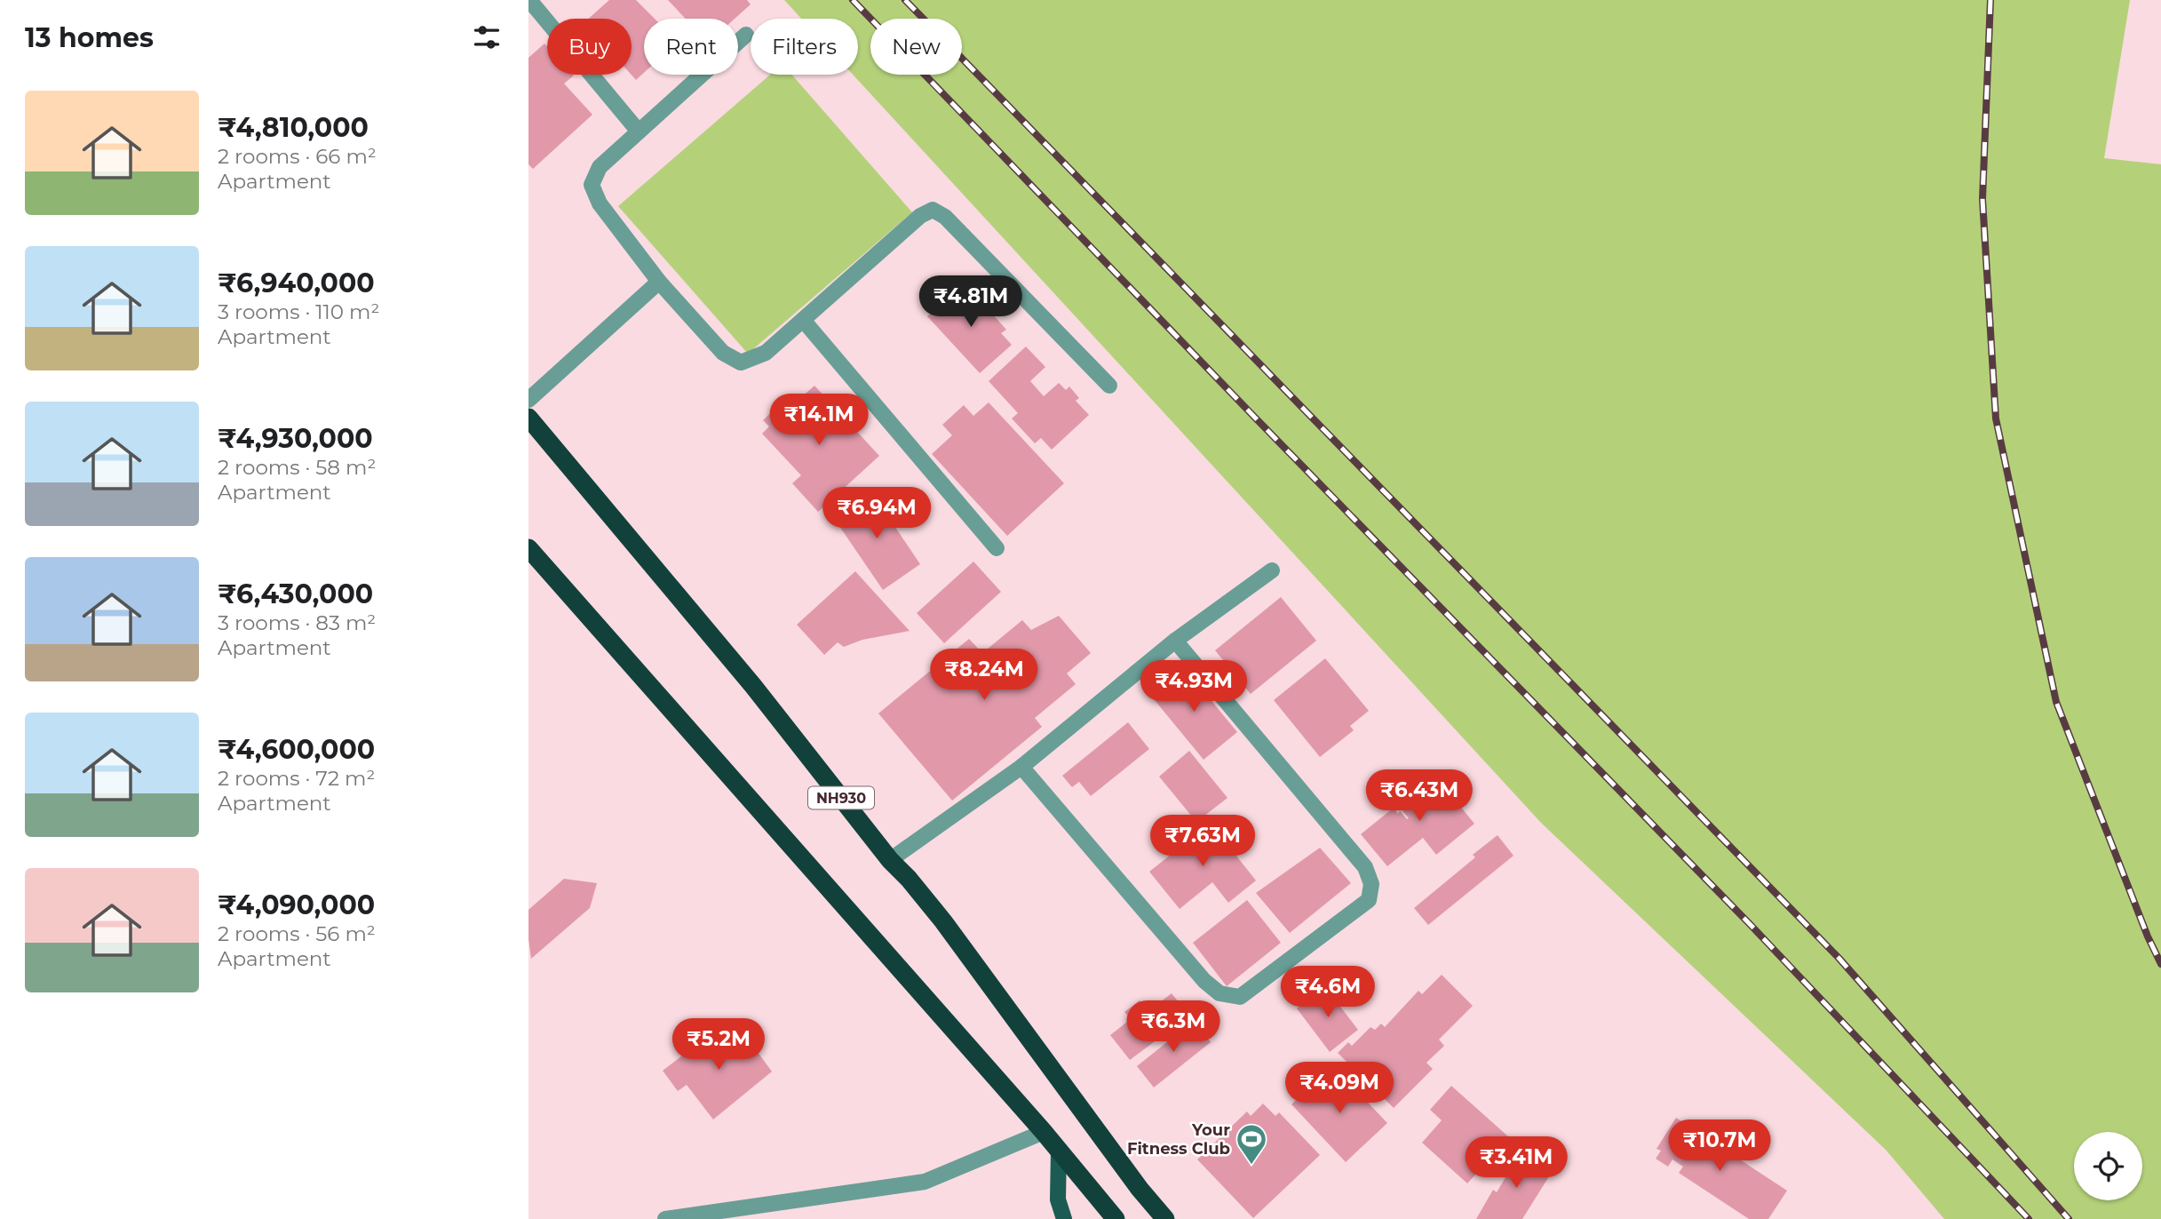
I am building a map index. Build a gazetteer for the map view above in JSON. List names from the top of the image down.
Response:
{
  "streets": {
    "highway": ["NH930"]
  },
  "places": {
    "sports": ["Your Fitness Club"]
  },
  "page": {
    "heading": "13 homes",
    "chip": [
      "Buy",
      "Rent",
      "Filters",
      "New"
    ],
    "list": [
      {
        "name": "₹4,810,000",
        "note": "2 rooms · 66 m² · Apartment"
      },
      {
        "name": "₹6,940,000",
        "note": "3 rooms · 110 m² · Apartment"
      },
      {
        "name": "₹4,930,000",
        "note": "2 rooms · 58 m² · Apartment"
      },
      {
        "name": "₹6,430,000",
        "note": "3 rooms · 83 m² · Apartment"
      },
      {
        "name": "₹4,600,000",
        "note": "2 rooms · 72 m² · Apartment"
      },
      {
        "name": "₹4,090,000",
        "note": "2 rooms · 56 m² · Apartment"
      }
    ],
    "price": [
      "₹4.81M",
      "₹14.1M",
      "₹6.94M",
      "₹8.24M",
      "₹4.93M",
      "₹6.43M",
      "₹7.63M",
      "₹4.6M",
      "₹6.3M",
      "₹5.2M",
      "₹4.09M",
      "₹10.7M",
      "₹3.41M"
    ]
  }
}
